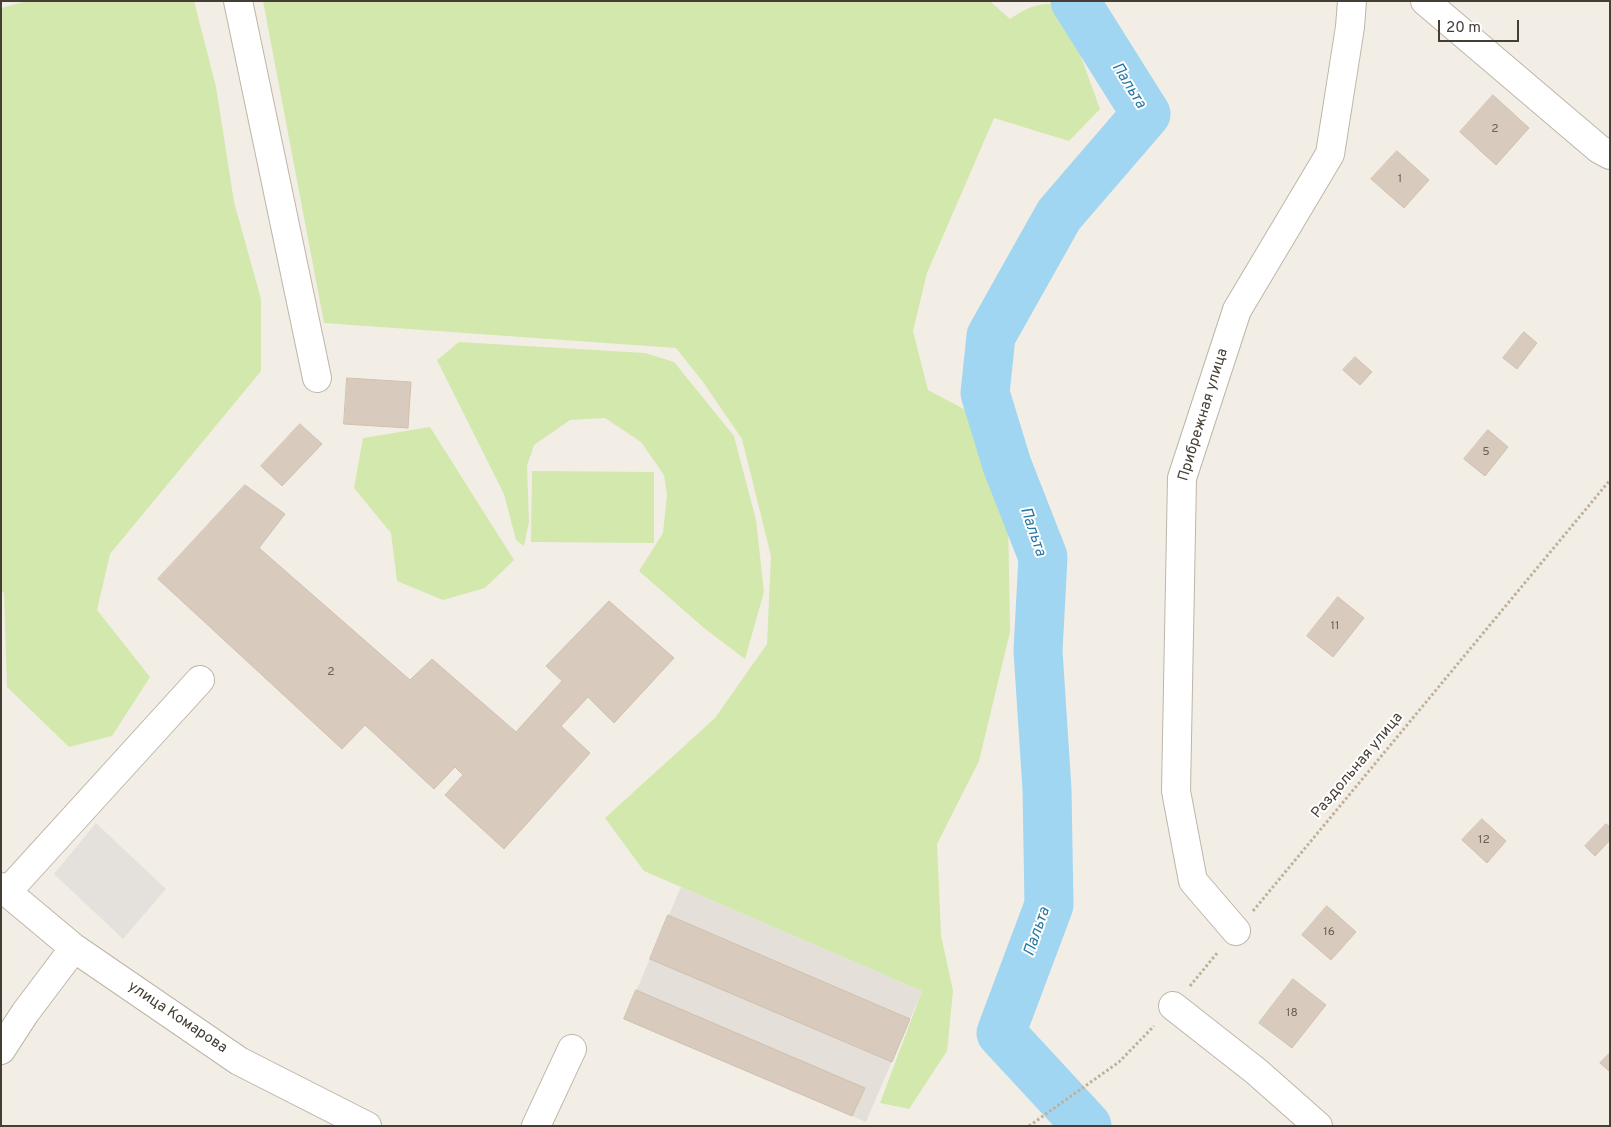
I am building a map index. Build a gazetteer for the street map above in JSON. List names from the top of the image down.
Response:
{
  "streets": {
    "street": ["Прибрежная улица", "улица Комарова"],
    "path": ["Раздольная улица"]
  },
  "crossings": [
    ["Прибрежная улица", "Раздольная улица"]
  ],
  "water": ["Пальта"],
  "house_numbers": [
    "2",
    "1",
    "5",
    "11",
    "2",
    "12",
    "16",
    "18"
  ],
  "scale_bar": "20 m"
}
